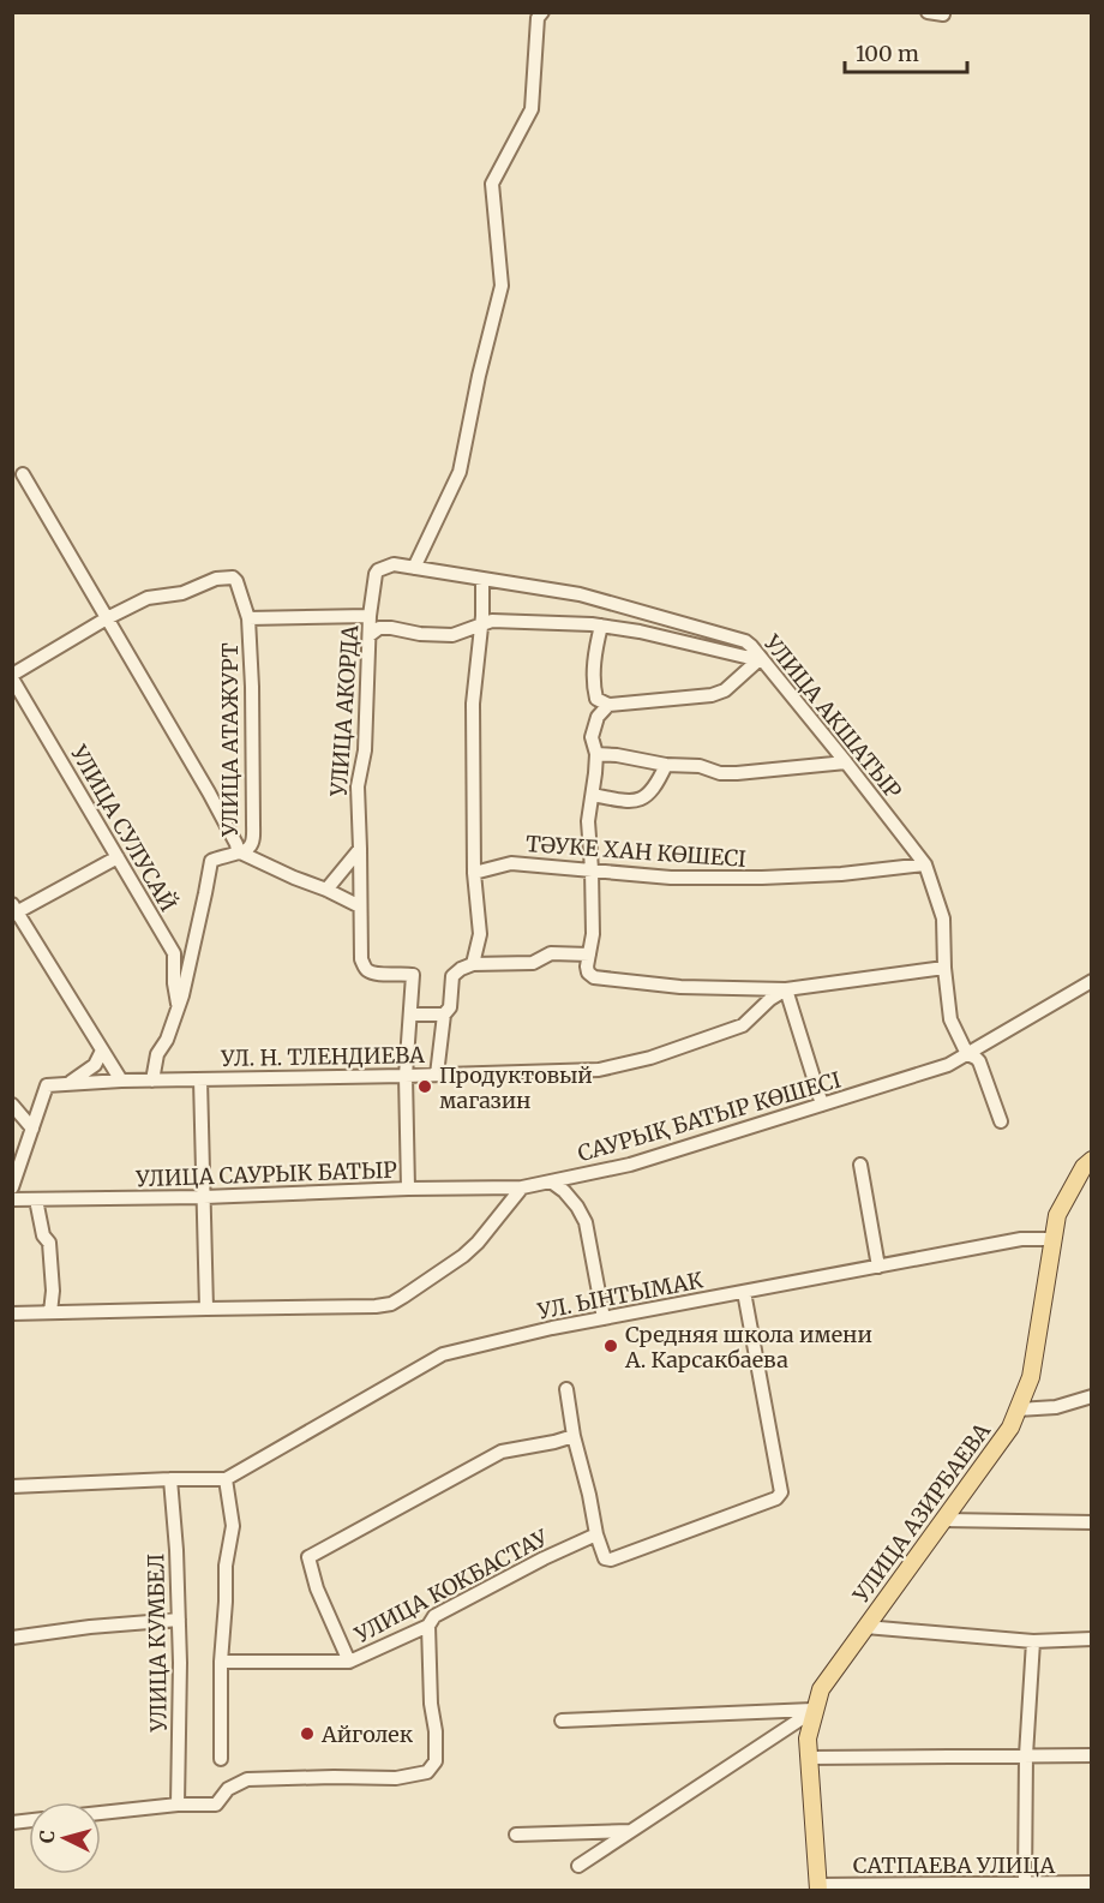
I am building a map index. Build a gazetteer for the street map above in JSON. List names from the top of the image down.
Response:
{
  "streets": {
    "main road": ["УЛИЦА АЗИРБАЕВА"],
    "street": [
      "УЛИЦА АКОРДА",
      "УЛИЦА АКШАТЫР",
      "УЛИЦА АТАЖУРТ",
      "УЛИЦА СУЛУСАЙ",
      "ТӘУКЕ ХАН КӨШЕСІ",
      "УЛ. Н. ТЛЕНДИЕВА",
      "САУРЫҚ БАТЫР КӨШЕСІ",
      "УЛИЦА САУРЫК БАТЫР",
      "УЛ. ЫНТЫМАК",
      "УЛИЦА КОКБАСТАУ",
      "УЛИЦА КУМБЕЛ",
      "САТПАЕВА УЛИЦА"
    ]
  },
  "crossings": [
    ["УЛИЦА АКОРДА", "УЛИЦА АКШАТЫР"],
    ["УЛИЦА АКШАТЫР", "ТӘУКЕ ХАН КӨШЕСІ"],
    ["УЛИЦА АКШАТЫР", "САУРЫҚ БАТЫР КӨШЕСІ"],
    ["УЛИЦА АТАЖУРТ", "УЛИЦА СУЛУСАЙ"],
    ["УЛИЦА АТАЖУРТ", "УЛ. Н. ТЛЕНДИЕВА"],
    ["САУРЫҚ БАТЫР КӨШЕСІ", "УЛИЦА САУРЫК БАТЫР"],
    ["УЛ. ЫНТЫМАК", "УЛИЦА АЗИРБАЕВА"],
    ["УЛИЦА АЗИРБАЕВА", "САТПАЕВА УЛИЦА"]
  ],
  "places": ["Продуктовый магазин", "Средняя школа имени А. Карсакбаева", "Айголек"],
  "scale_bar": "100 m",
  "north": "left"
}
